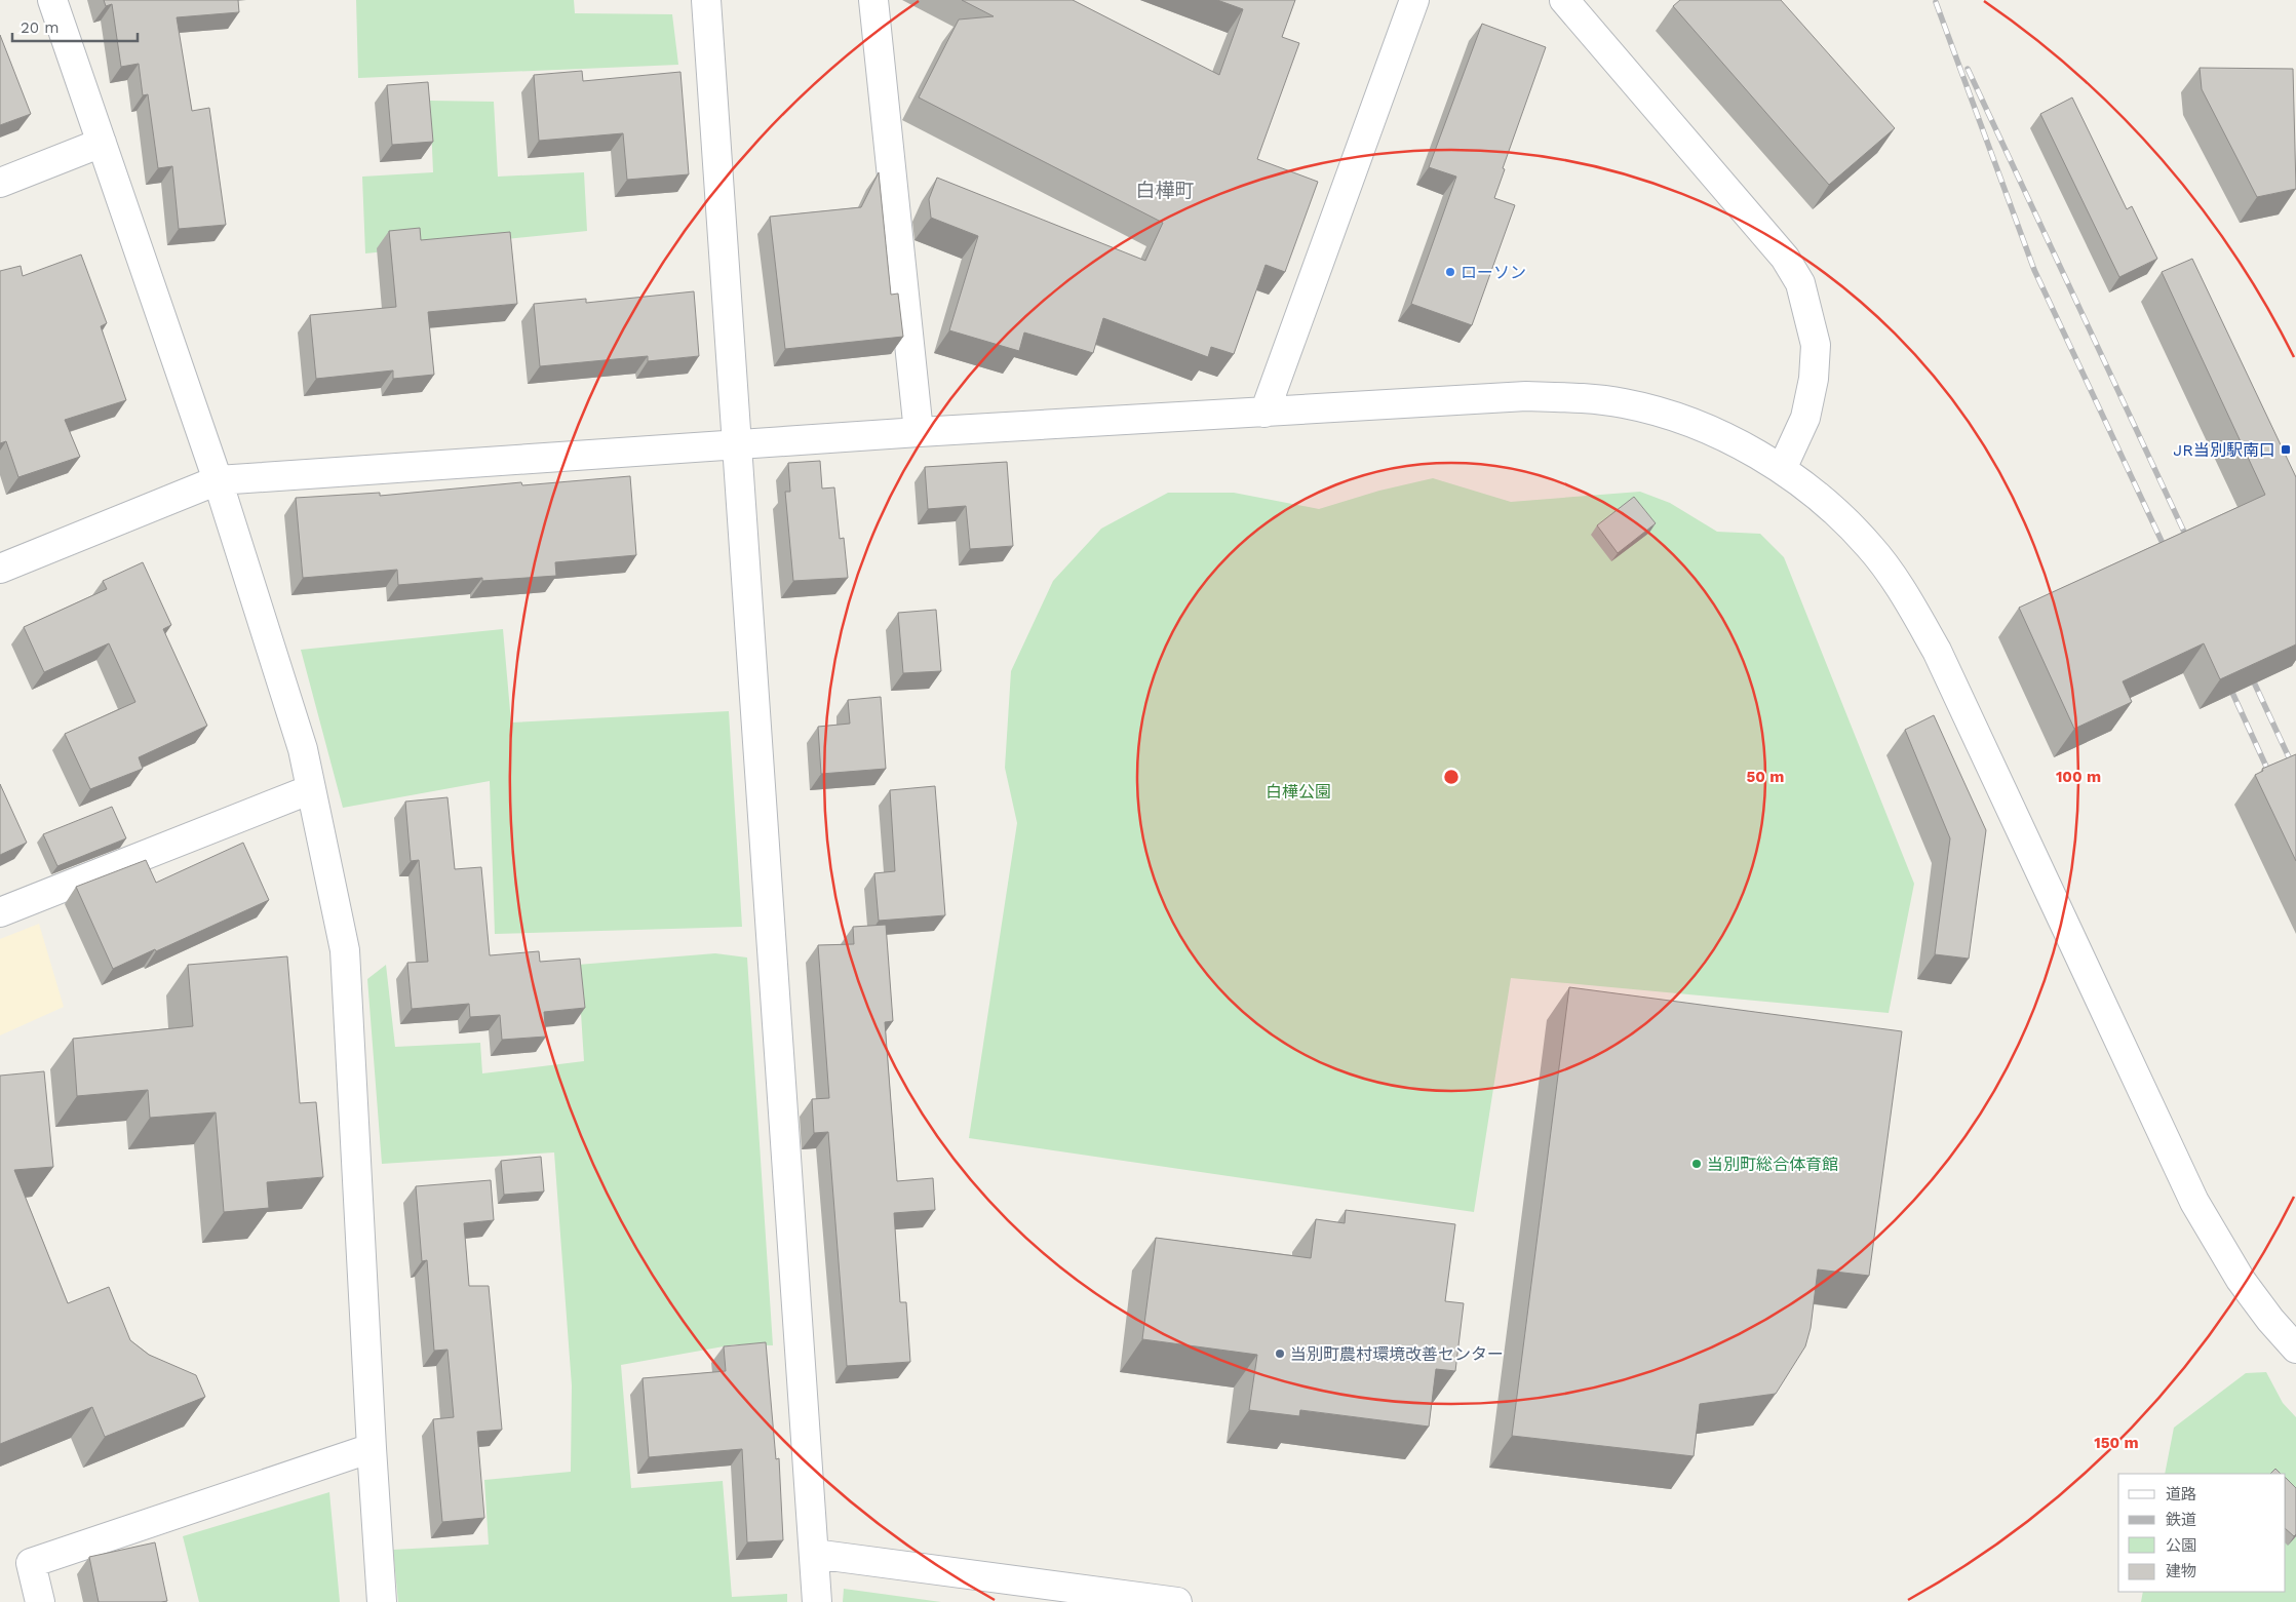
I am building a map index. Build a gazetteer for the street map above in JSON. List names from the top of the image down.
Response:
{
  "districts": ["白樺町"],
  "parks": ["白樺公園"],
  "places": {
    "other": ["ローソン", "当別町総合体育館", "当別町農村環境改善センター"],
    "transit": ["JR当別駅南口"]
  },
  "legend": [
    "道路",
    "鉄道",
    "公園",
    "建物"
  ],
  "scale_bar": "20 m",
  "rings": ["50 m", "100 m", "150 m"]
}
